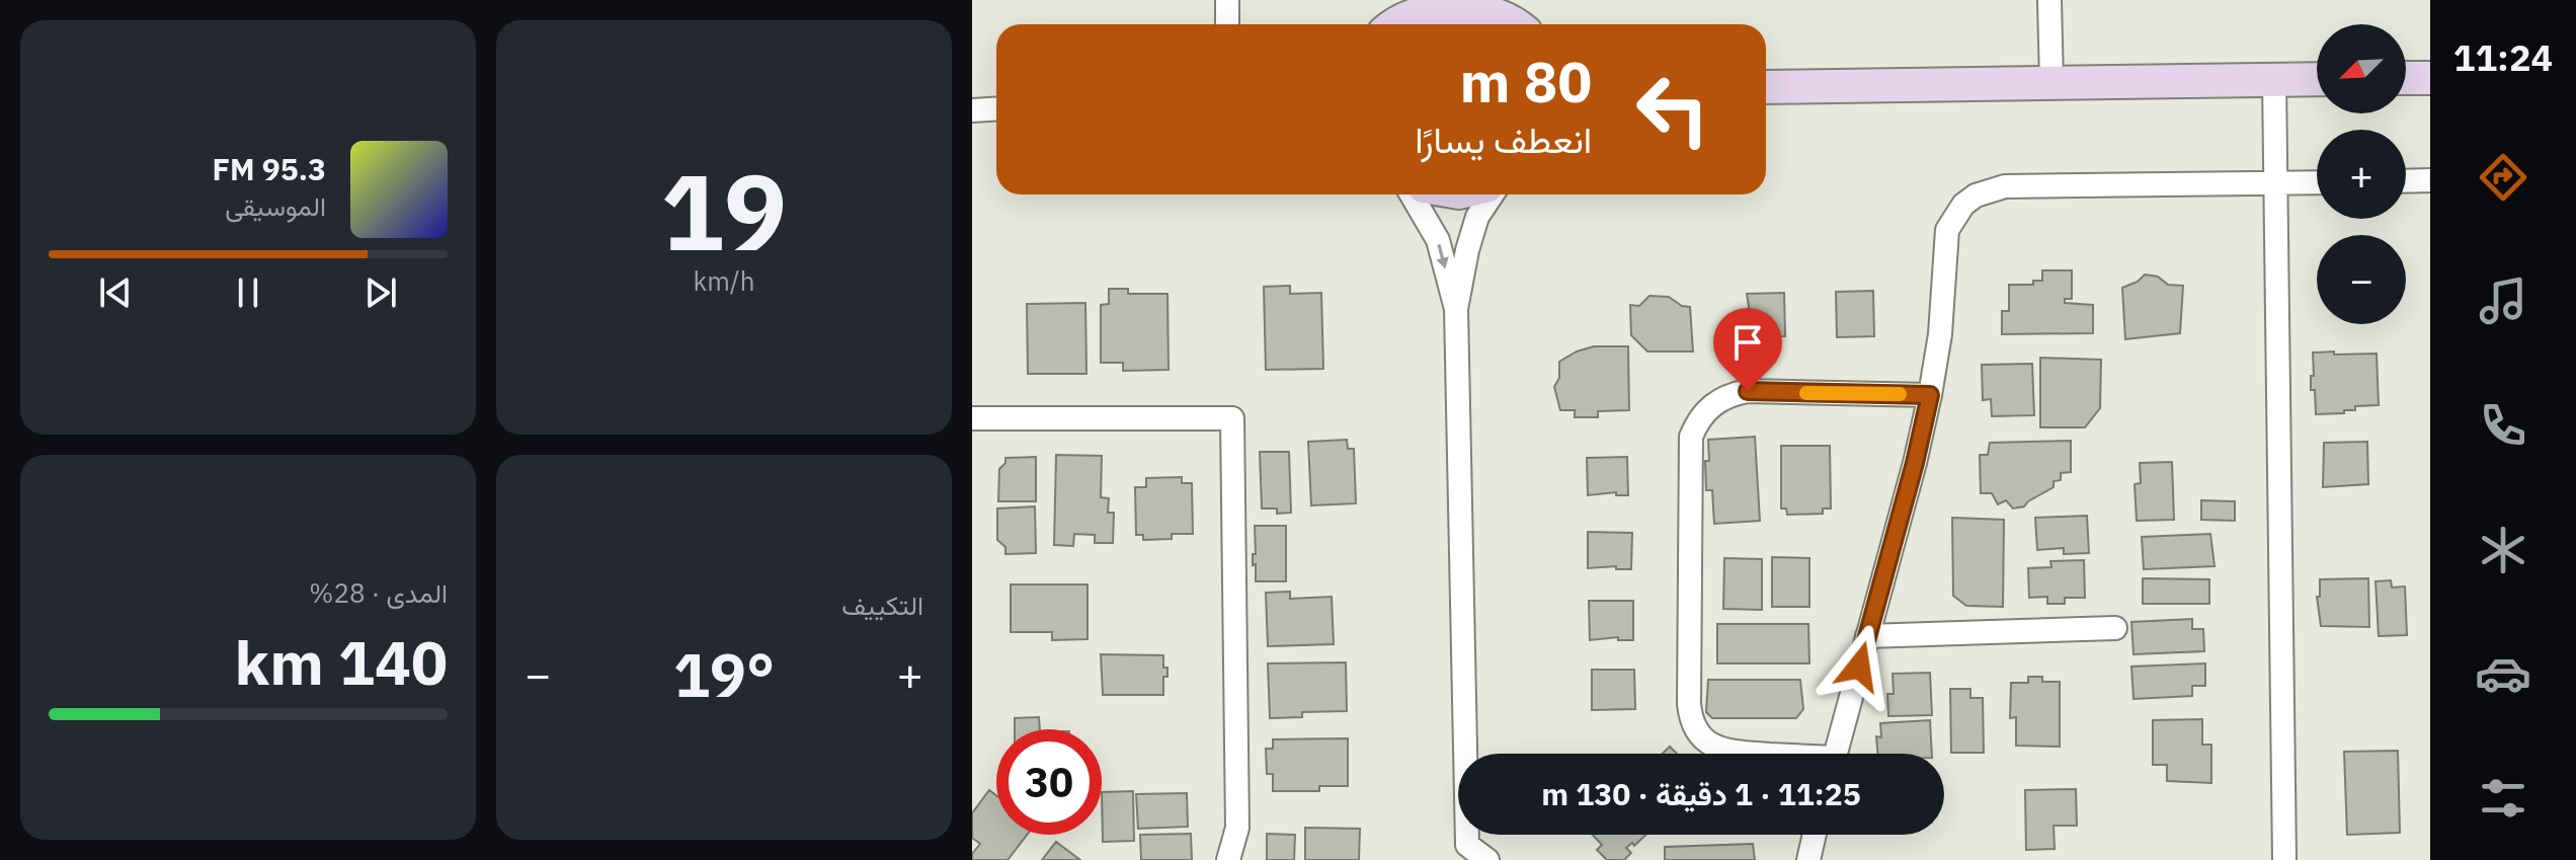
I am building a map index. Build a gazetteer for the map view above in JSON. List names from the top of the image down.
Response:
{
  "north": "bottom left",
  "page": {
    "tabs": "11:24",
    "tile": [
      ["19", "km/h"],
      "التكييف",
      ["المدى · 28%", "140 km"]
    ],
    "map_buttons": ["+", "−"],
    "turn": ["80 m", "انعطف يسارًا"],
    "song": ["95.3 FM", "الموسيقى"],
    "heat": ["−", "19°", "+"],
    "limit": "30",
    "trip": "11:25 · 1 دقيقة · 130 m"
  }
}
